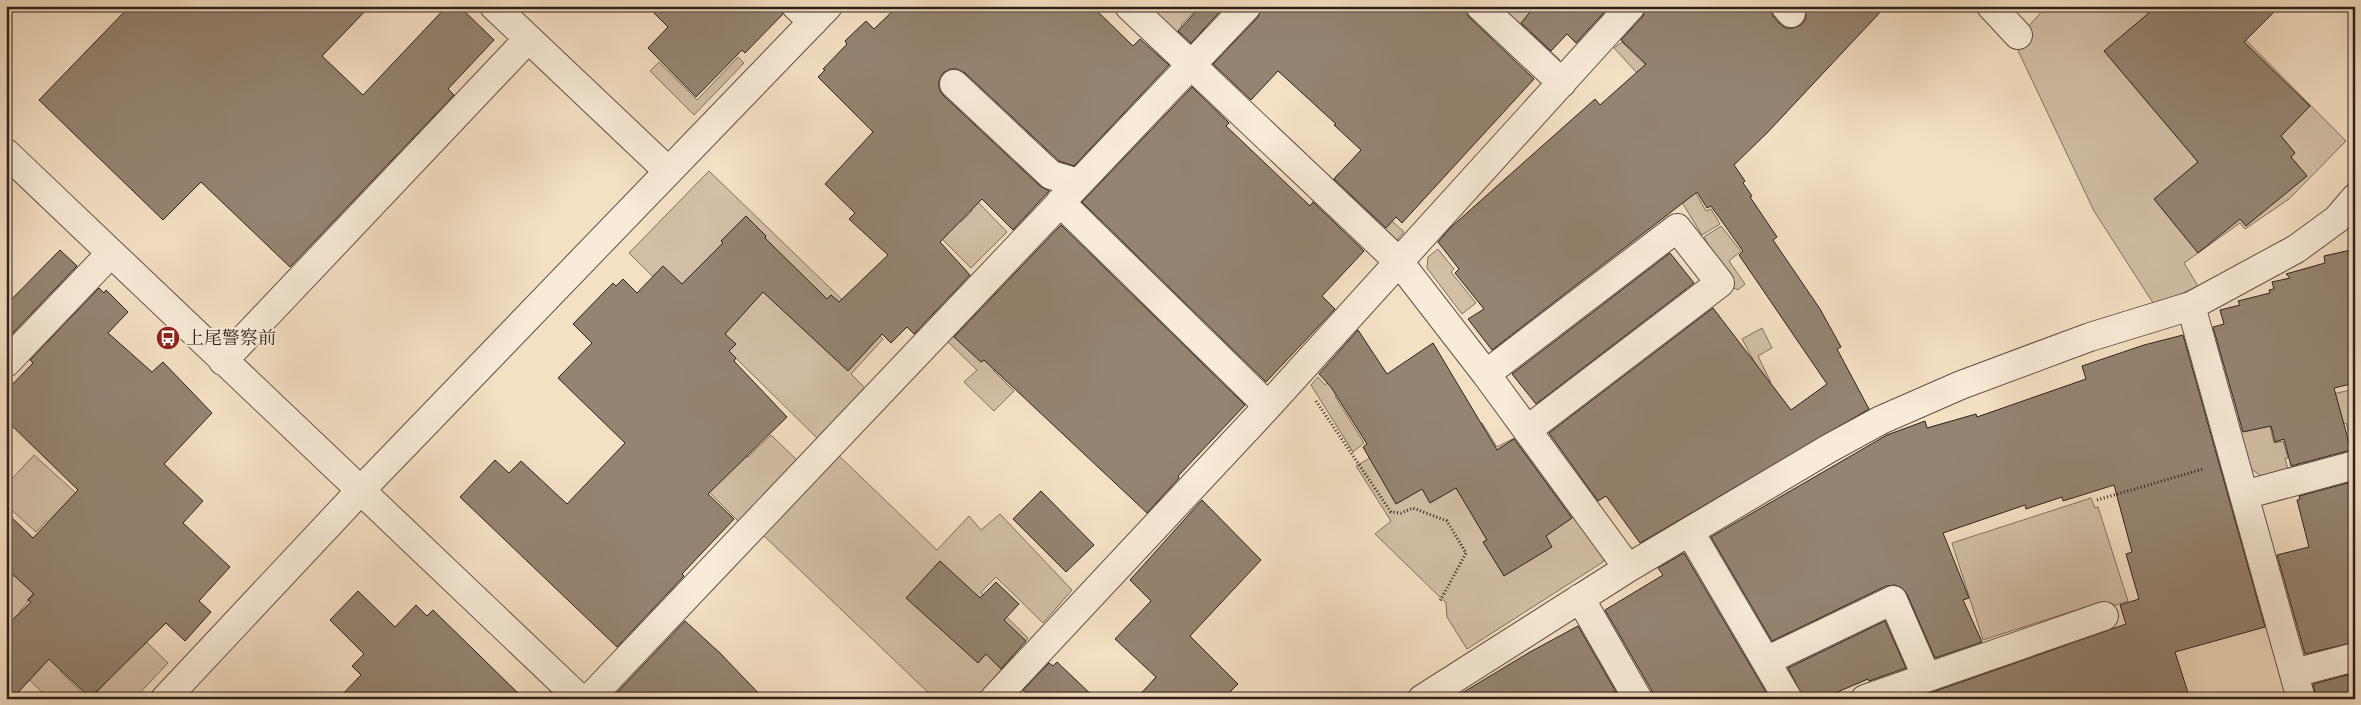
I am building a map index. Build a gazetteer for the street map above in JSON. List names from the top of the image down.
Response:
{
  "places": {
    "bus stop": ["上尾警察前"]
  }
}
